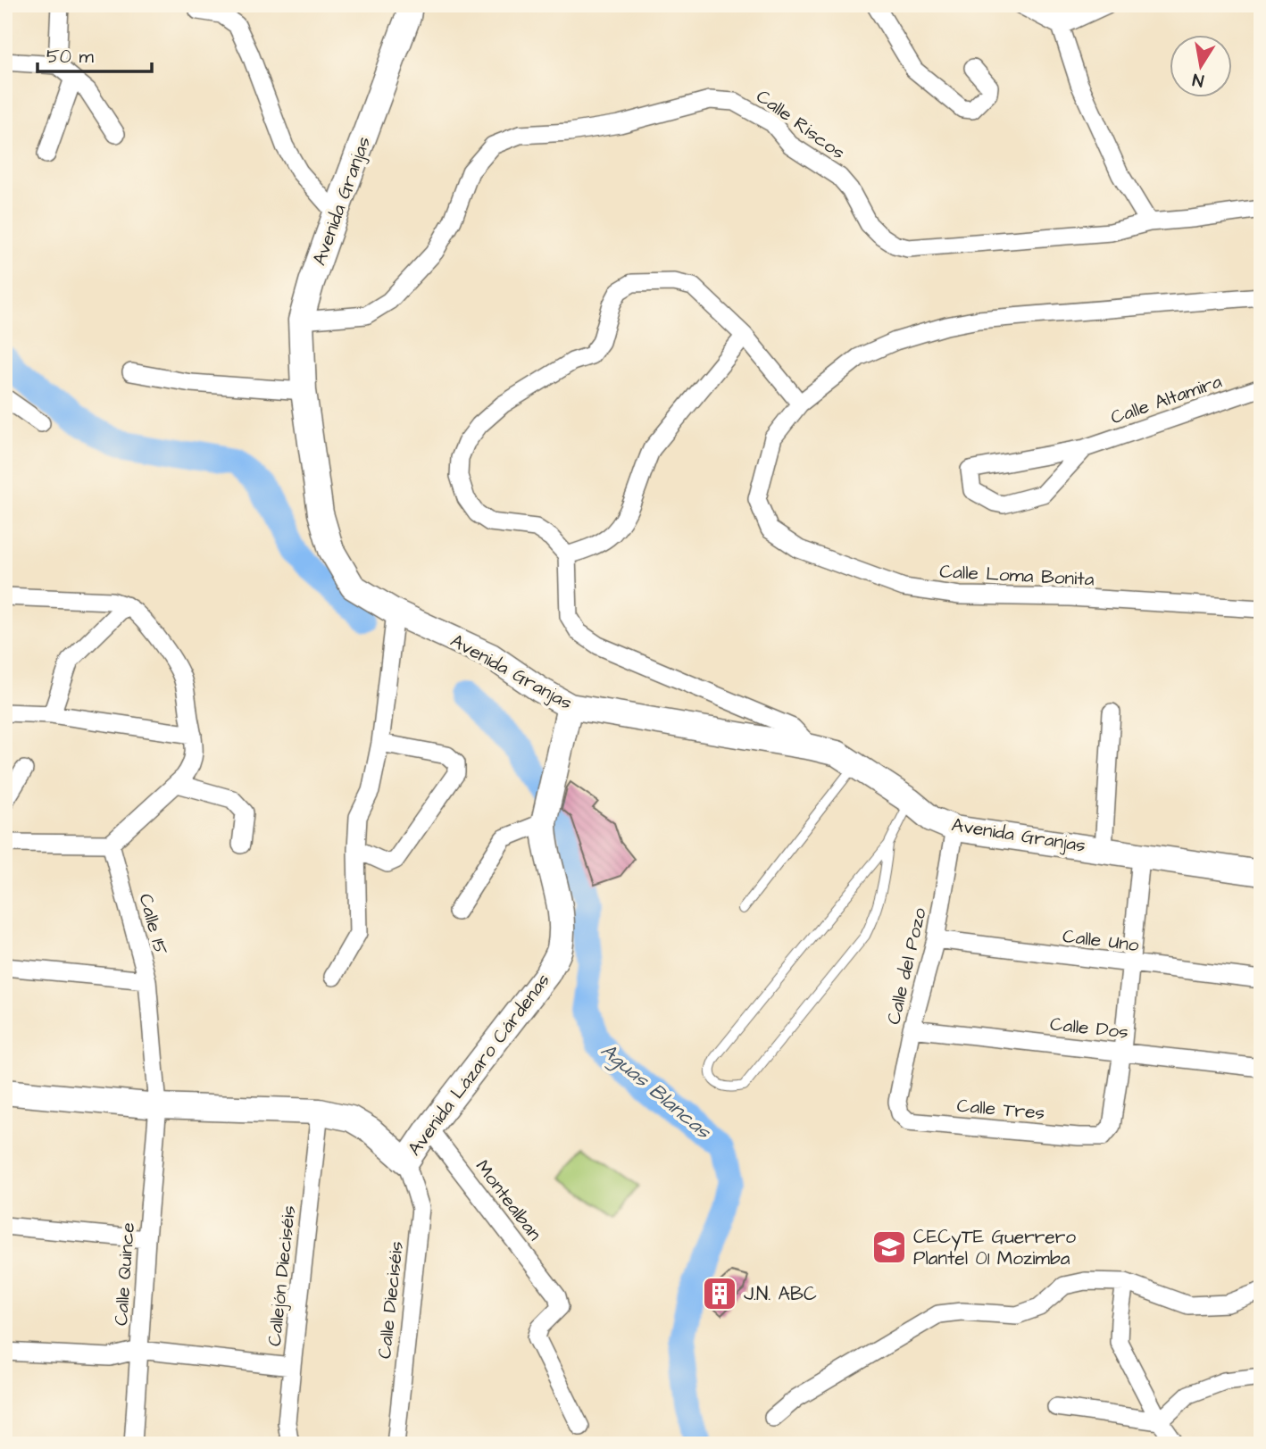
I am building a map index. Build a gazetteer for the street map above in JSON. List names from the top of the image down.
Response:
{
  "streets": {
    "main road": ["Avenida Granjas", "Avenida Lázaro Cárdenas"],
    "street": [
      "Calle Riscos",
      "Calle Altamira",
      "Calle Loma Bonita",
      "Calle 15",
      "Calle Uno",
      "Calle del Pozo",
      "Calle Dos",
      "Calle Tres",
      "Montealban",
      "Calle Quince",
      "Callejón Dieciséis",
      "Calle Dieciséis"
    ]
  },
  "crossings": [
    ["Calle Riscos", "Avenida Granjas"],
    ["Avenida Granjas", "Calle del Pozo"],
    ["Avenida Granjas", "Avenida Lázaro Cárdenas"],
    ["Calle 15", "Avenida Lázaro Cárdenas"],
    ["Calle 15", "Calle Quince"],
    ["Calle Uno", "Calle del Pozo"],
    ["Calle del Pozo", "Calle Dos"],
    ["Calle del Pozo", "Calle Tres"],
    ["Calle Dos", "Calle Tres"],
    ["Avenida Lázaro Cárdenas", "Montealban"],
    ["Avenida Lázaro Cárdenas", "Calle Quince"],
    ["Avenida Lázaro Cárdenas", "Callejón Dieciséis"],
    ["Avenida Lázaro Cárdenas", "Calle Dieciséis"]
  ],
  "water": ["Aguas Blancas"],
  "places": {
    "school or university": ["CECyTE Guerrero Plantel 01 Mozimba"],
    "building": ["J.N. ABC"]
  },
  "scale_bar": "50 m",
  "north": "bottom"
}
